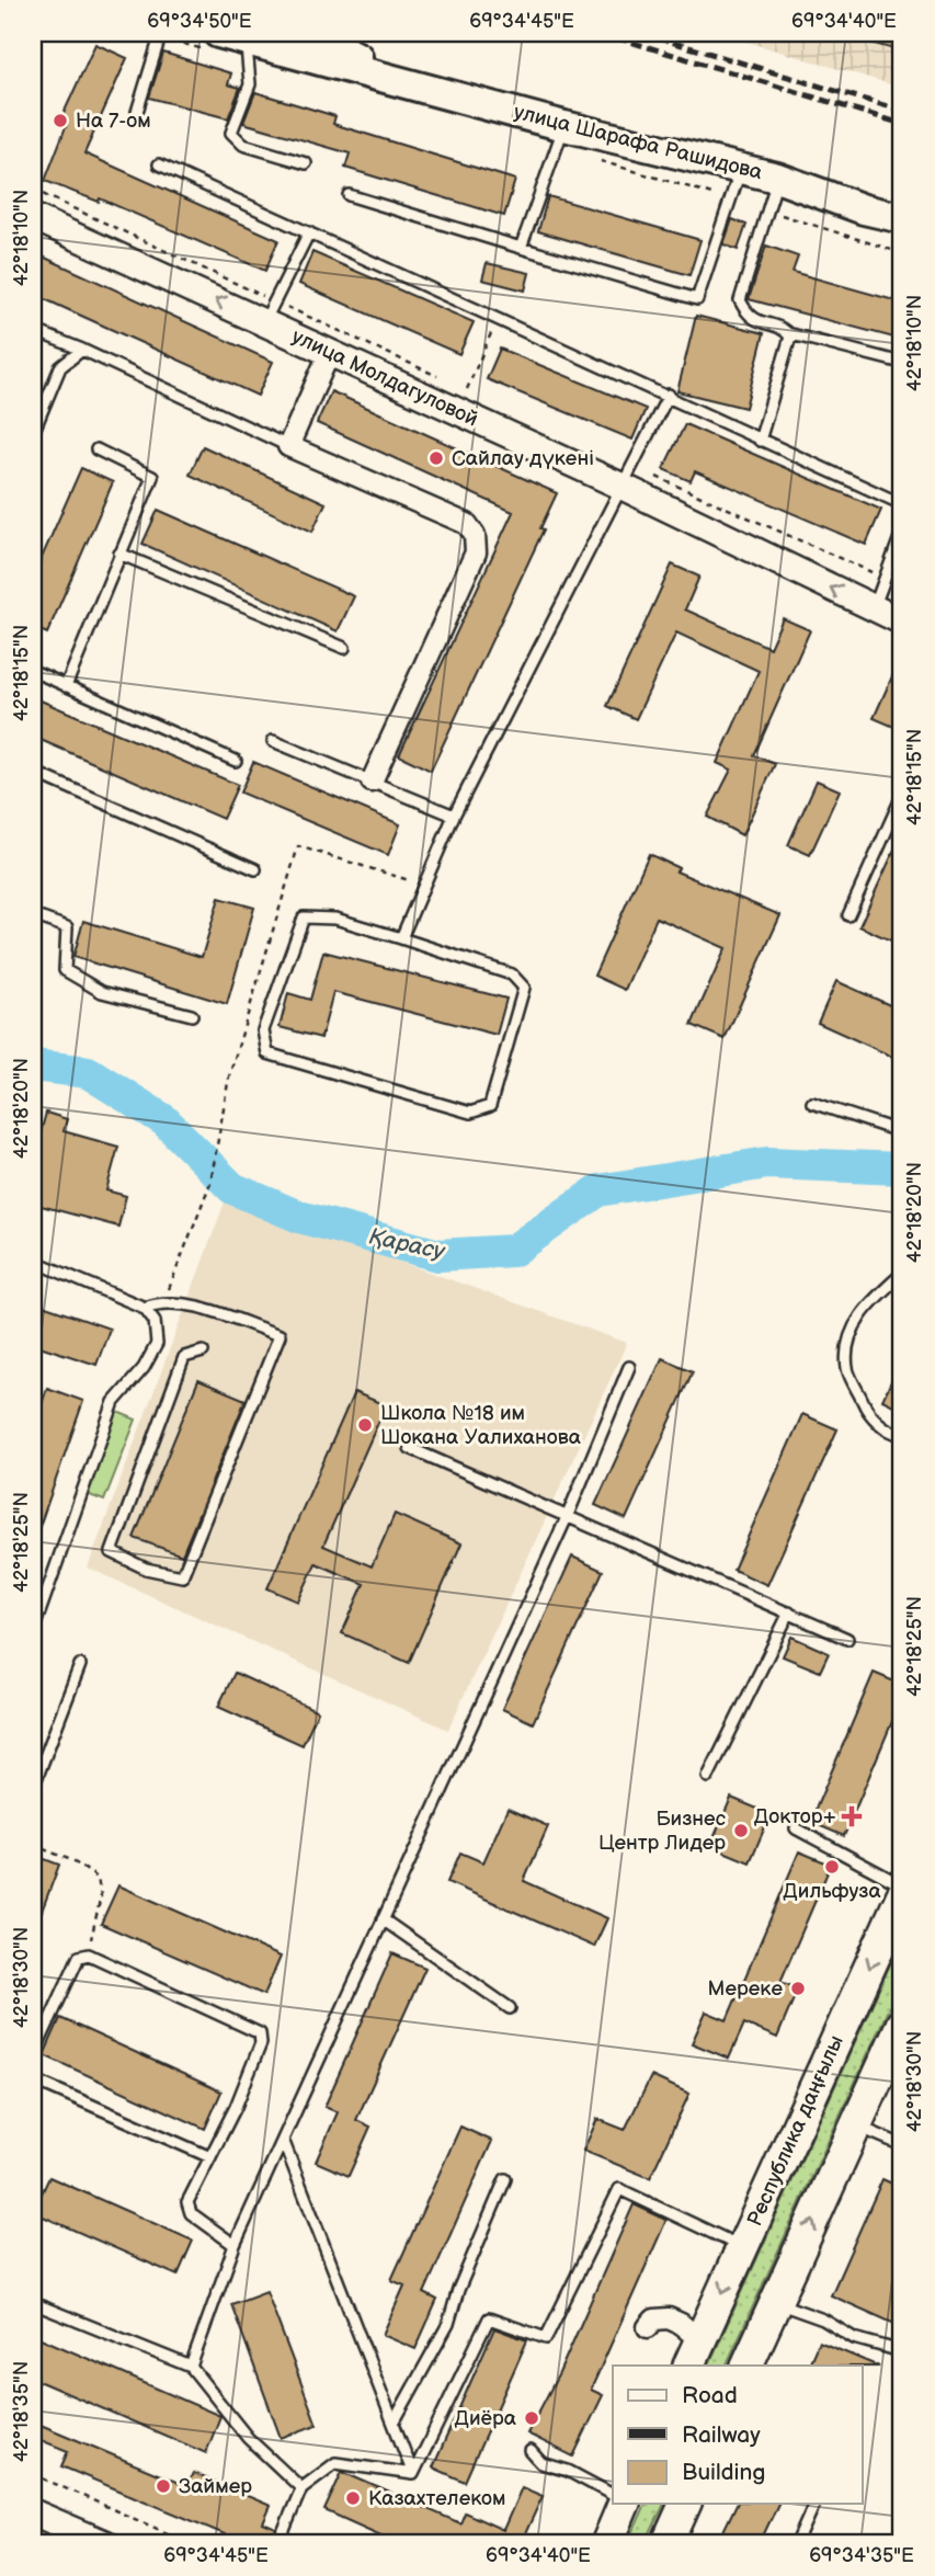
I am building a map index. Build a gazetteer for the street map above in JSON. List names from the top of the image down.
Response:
{
  "streets": {
    "main road": ["улица Шарафа Рашидова", "Республика даңғылы"],
    "street": ["улица Молдагуловой"]
  },
  "one_way": ["улица Молдагуловой"],
  "water": ["Қарасу"],
  "places": {
    "other": [
      "На 7-ом",
      "Сайлау дүкені",
      "Школа №18 им Шокана Уалиханова",
      "Бизнес Центр Лидер",
      "Дильфуза",
      "Мереке",
      "Диёра",
      "Займер",
      "Казахтелеком"
    ],
    "health": ["Доктор+"]
  },
  "legend": ["Road", "Railway", "Building"],
  "coordinates": [
    "69°34'50\"E",
    "69°34'45\"E",
    "69°34'40\"E",
    "42°18'10\"N",
    "42°18'15\"N",
    "42°18'20\"N",
    "42°18'25\"N",
    "42°18'30\"N",
    "42°18'35\"N",
    "69°34'35\"E"
  ]
}
